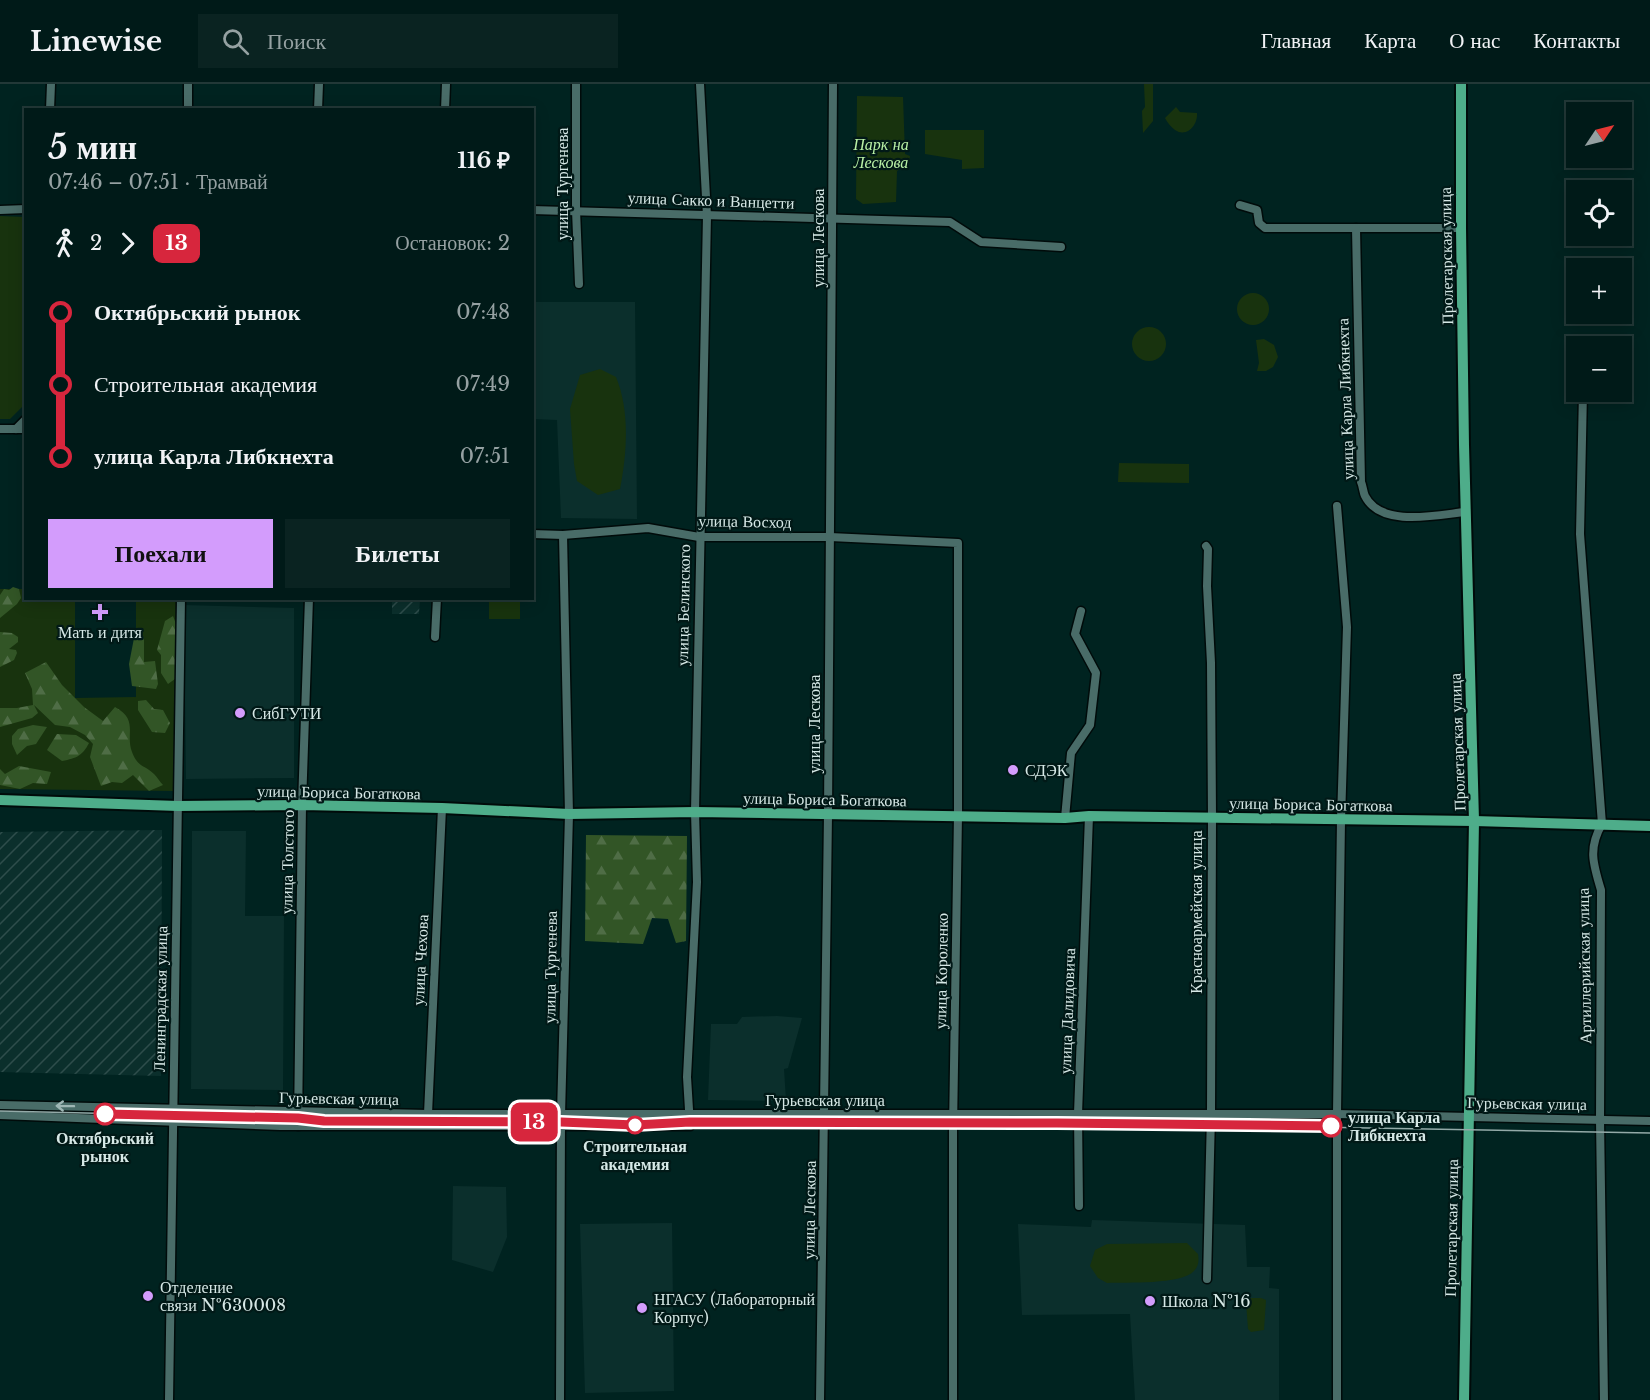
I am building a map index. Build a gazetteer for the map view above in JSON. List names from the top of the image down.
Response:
{
  "streets": {
    "main road": ["Пролетарская улица", "улица Бориса Богаткова"],
    "street": [
      "улица Тургенева",
      "улица Сакко и Ванцетти",
      "улица Лескова",
      "улица Карла Либкнехта",
      "улица Восход",
      "улица Белинского",
      "улица Толстого",
      "Красноармейская улица",
      "улица Чехова",
      "Артиллерийская улица",
      "улица Короленко",
      "Ленинградская улица",
      "улица Далидовича",
      "Гурьевская улица"
    ]
  },
  "crossings": [
    ["улица Тургенева", "улица Сакко и Ванцетти"],
    ["улица Тургенева", "улица Восход"],
    ["улица Тургенева", "улица Бориса Богаткова"],
    ["улица Тургенева", "Гурьевская улица"],
    ["улица Сакко и Ванцетти", "улица Лескова"],
    ["улица Сакко и Ванцетти", "улица Белинского"],
    ["улица Лескова", "улица Восход"],
    ["улица Лескова", "улица Бориса Богаткова"],
    ["улица Лескова", "Гурьевская улица"],
    ["Пролетарская улица", "улица Карла Либкнехта"],
    ["Пролетарская улица", "улица Бориса Богаткова"],
    ["Пролетарская улица", "Гурьевская улица"],
    ["улица Восход", "улица Белинского"],
    ["улица Восход", "улица Короленко"],
    ["улица Белинского", "улица Бориса Богаткова"],
    ["улица Белинского", "Гурьевская улица"],
    ["улица Бориса Богаткова", "улица Толстого"],
    ["улица Бориса Богаткова", "Красноармейская улица"],
    ["улица Бориса Богаткова", "улица Чехова"],
    ["улица Бориса Богаткова", "Артиллерийская улица"],
    ["улица Бориса Богаткова", "улица Короленко"],
    ["улица Бориса Богаткова", "Ленинградская улица"],
    ["улица Бориса Богаткова", "улица Далидовича"],
    ["улица Толстого", "Гурьевская улица"],
    ["Красноармейская улица", "Гурьевская улица"],
    ["улица Чехова", "Гурьевская улица"],
    ["Артиллерийская улица", "Гурьевская улица"],
    ["улица Короленко", "Гурьевская улица"],
    ["Ленинградская улица", "Гурьевская улица"],
    ["улица Далидовича", "Гурьевская улица"]
  ],
  "parks": ["Парк на Лескова"],
  "places": {
    "health": ["Мать и дитя"],
    "other": [
      "СибГУТИ",
      "СДЭК",
      "Октябрьский рынок",
      "Строительная академия",
      "улица Карла Либкнехта",
      "Отделение связи №630008",
      "Школа №16",
      "НГАСУ (Лабораторный Корпус)"
    ]
  },
  "lines": ["tram line 13"],
  "north": "top right",
  "page": {
    "header": "Linewise",
    "search": "Поиск",
    "nav": [
      "Главная",
      "Карта",
      "О нас",
      "Контакты"
    ],
    "on_map": "13",
    "map_buttons": ["+", "−"],
    "heading": ["5 мин", "07:46 – 07:51 · Трамвай", "116 ₽"],
    "legs": ["2", "13", "Остановок: 2"],
    "list": [
      {
        "name": "Октябрьский рынок",
        "value": "07:48"
      },
      {
        "name": "Строительная академия",
        "value": "07:49"
      },
      {
        "name": "улица Карла Либкнехта",
        "value": "07:51"
      }
    ],
    "buttons": ["Поехали", "Билеты"]
  }
}
